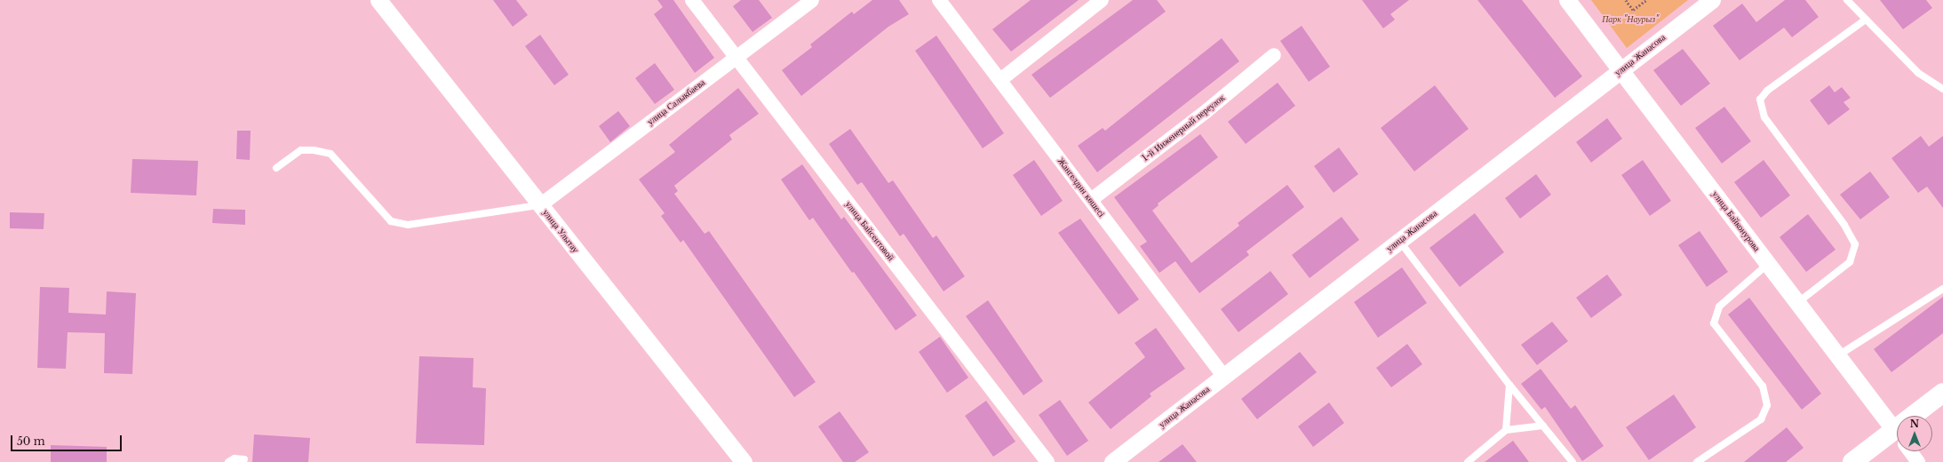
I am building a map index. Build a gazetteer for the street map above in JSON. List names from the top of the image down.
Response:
{
  "streets": {
    "street": [
      "улица Жанасова",
      "улица Салыкбаева",
      "1-й Инженерный переулок",
      "Жангелдин көшесі",
      "улица Байконурова",
      "улица Улытау",
      "улица Байсеитовой"
    ]
  },
  "crossings": [
    ["улица Жанасова", "Жангелдин көшесі"],
    ["улица Жанасова", "улица Байконурова"],
    ["улица Салыкбаева", "улица Улытау"],
    ["улица Салыкбаева", "улица Байсеитовой"],
    ["1-й Инженерный переулок", "Жангелдин көшесі"]
  ],
  "parks": ["Парк \"Наурыз\""],
  "scale_bar": "50 m",
  "north": "top"
}
